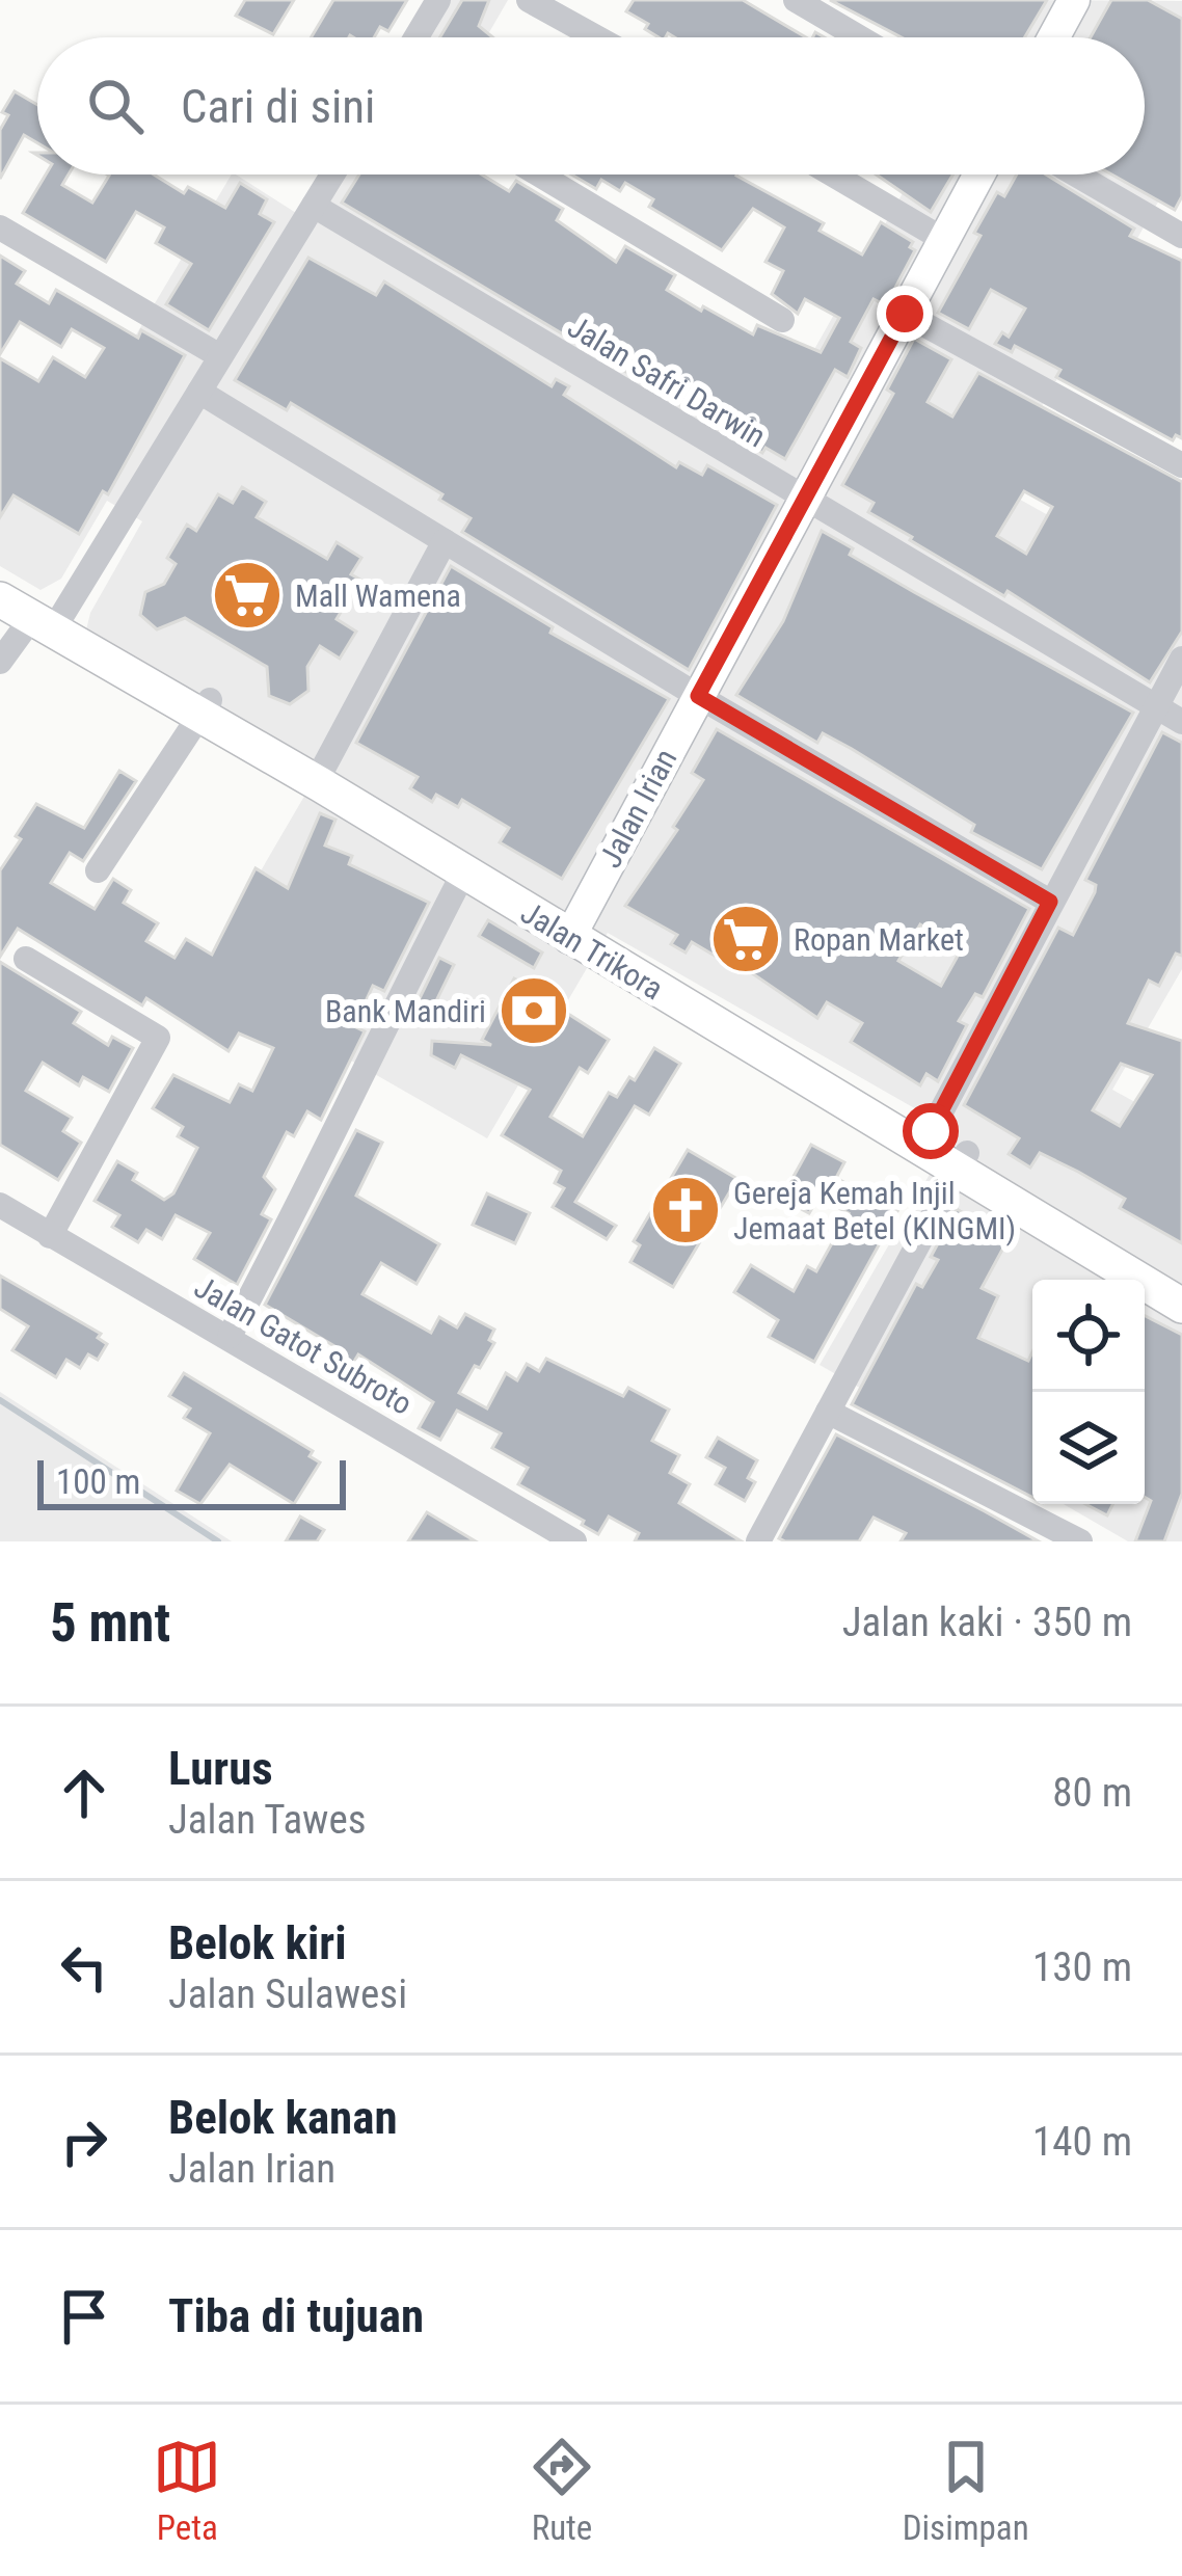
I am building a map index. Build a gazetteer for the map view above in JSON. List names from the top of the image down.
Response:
{
  "streets": {
    "highway": ["Jalan Trikora"],
    "main road": ["Jalan Irian"],
    "street": ["Jalan Safri Darwin", "Jalan Gatot Subroto"]
  },
  "crossings": [
    ["Jalan Safri Darwin", "Jalan Irian"],
    ["Jalan Irian", "Jalan Trikora"]
  ],
  "places": {
    "supermarket": ["Mall Wamena", "Ropan Market"],
    "bank": ["Bank Mandiri"],
    "church": ["Gereja Kemah Injil Jemaat Betel (KINGMI)"]
  },
  "scale_bar": "100 m",
  "page": {
    "search": "Cari di sini",
    "scale": "100 m",
    "heading": ["5 mnt", "Jalan kaki · 350 m"],
    "list": [
      ["Lurus", "Jalan Tawes", "80 m"],
      ["Belok kiri", "Jalan Sulawesi", "130 m"],
      ["Belok kanan", "Jalan Irian", "140 m"],
      "Tiba di tujuan"
    ],
    "nav": ["Peta", "Rute", "Disimpan"]
  }
}
